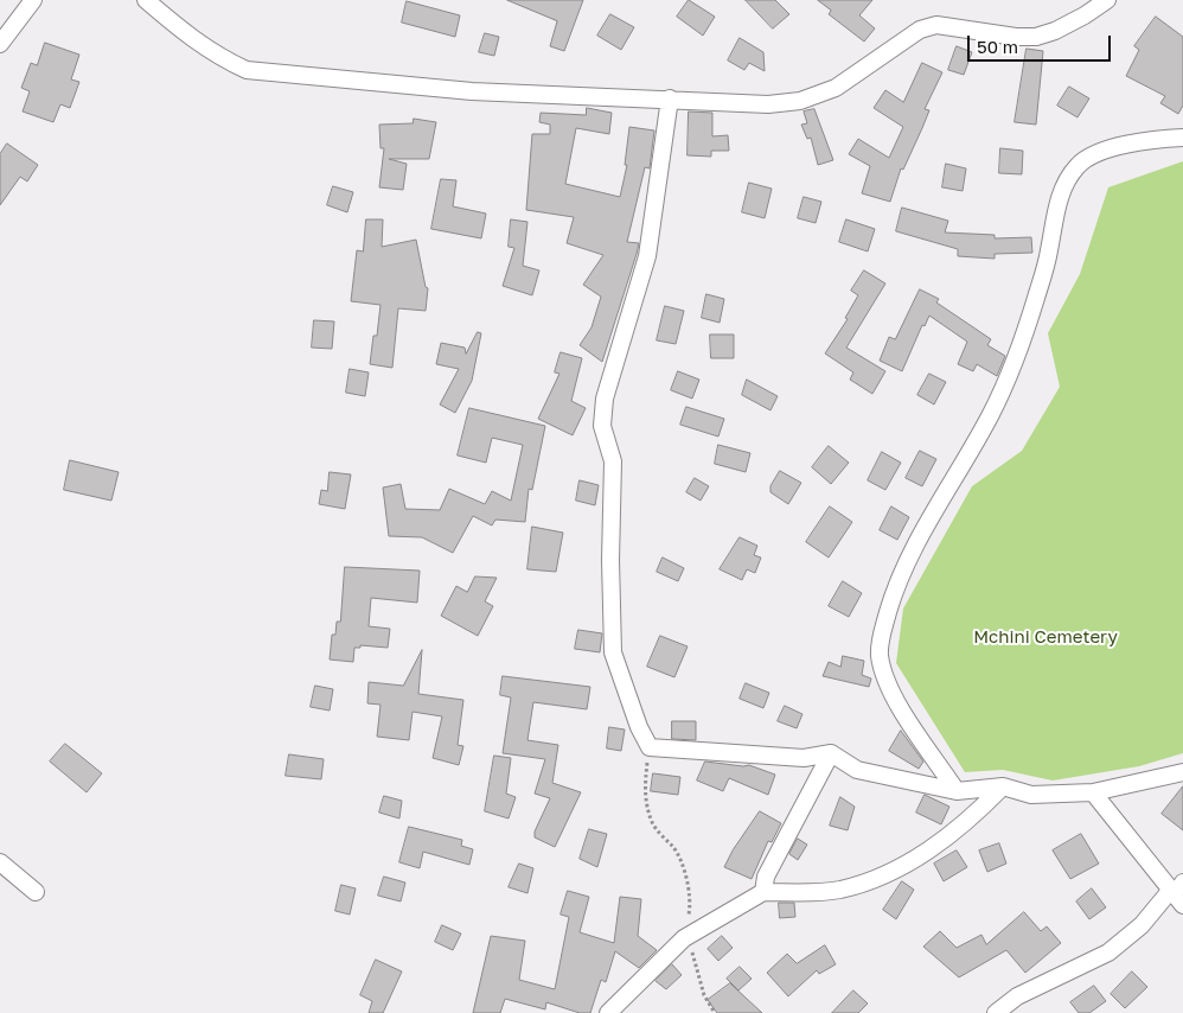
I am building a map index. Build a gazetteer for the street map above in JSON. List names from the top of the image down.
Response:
{
  "parks": ["Mchini Cemetery"],
  "scale_bar": "50 m"
}
